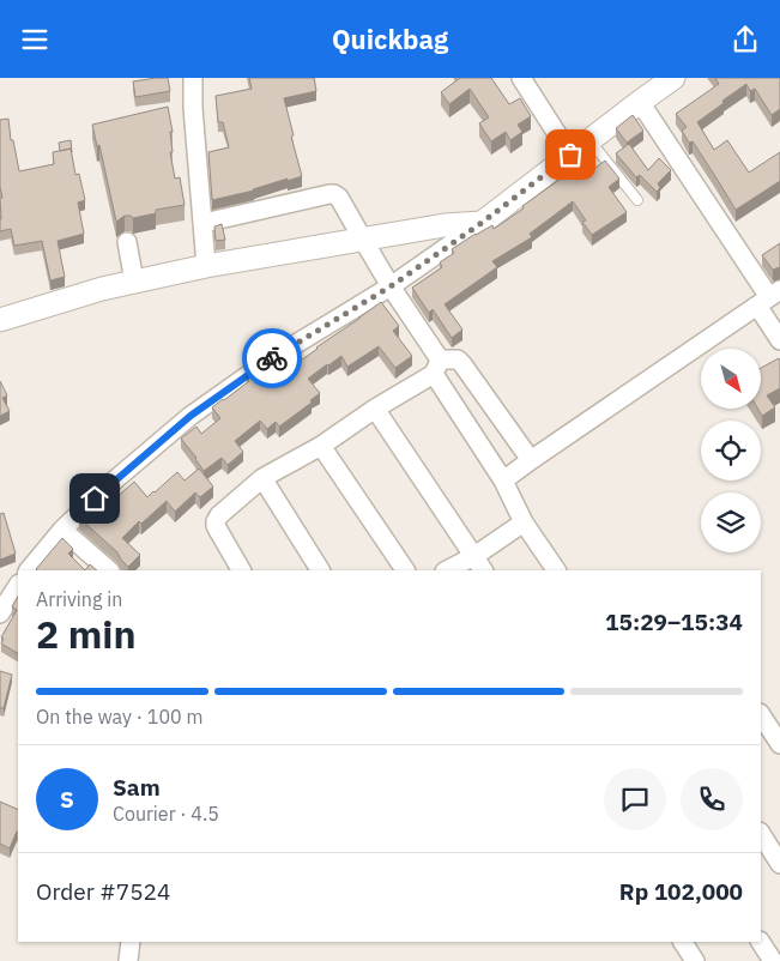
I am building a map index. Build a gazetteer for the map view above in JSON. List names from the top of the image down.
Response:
{
  "north": "bottom right",
  "page": {
    "header": "Quickbag",
    "heading": ["2 min", "Arriving in", "15:29–15:34"],
    "panel": [
      "Sam",
      "Courier · 4.5",
      "Order #7524",
      "Rp 102,000"
    ],
    "bar": "On the way · 100 m",
    "round": "S"
  }
}
